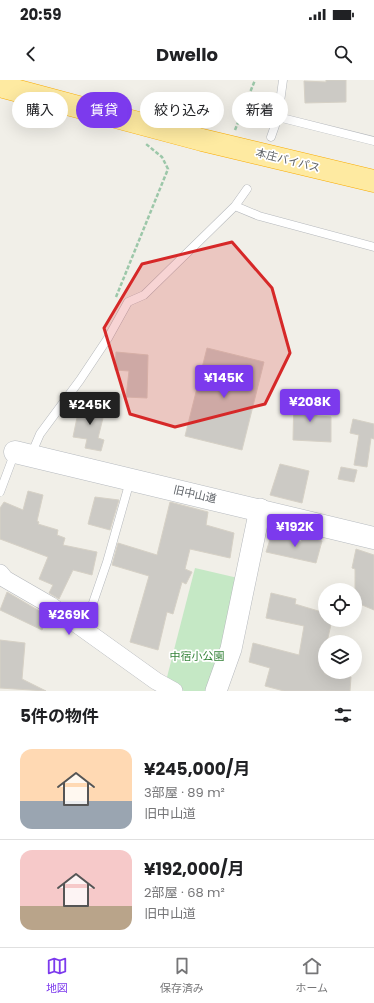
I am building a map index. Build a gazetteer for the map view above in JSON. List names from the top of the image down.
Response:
{
  "streets": {
    "highway": ["本庄バイパス"],
    "main road": ["旧中山道"]
  },
  "parks": ["中宿小公園"],
  "page": {
    "status": "20:59",
    "header": "Dwello",
    "chip": [
      "購入",
      "賃貸",
      "絞り込み",
      "新着"
    ],
    "price": [
      "¥145K",
      "¥208K",
      "¥245K",
      "¥192K",
      "¥269K"
    ],
    "heading": "5件の物件",
    "list": [
      {
        "name": "¥245,000/月",
        "note": "3部屋 · 89 m² · 旧中山道"
      },
      {
        "name": "¥192,000/月",
        "note": "2部屋 · 68 m² · 旧中山道"
      }
    ],
    "tabs": ["地図", "保存済み", "ホーム"]
  }
}
